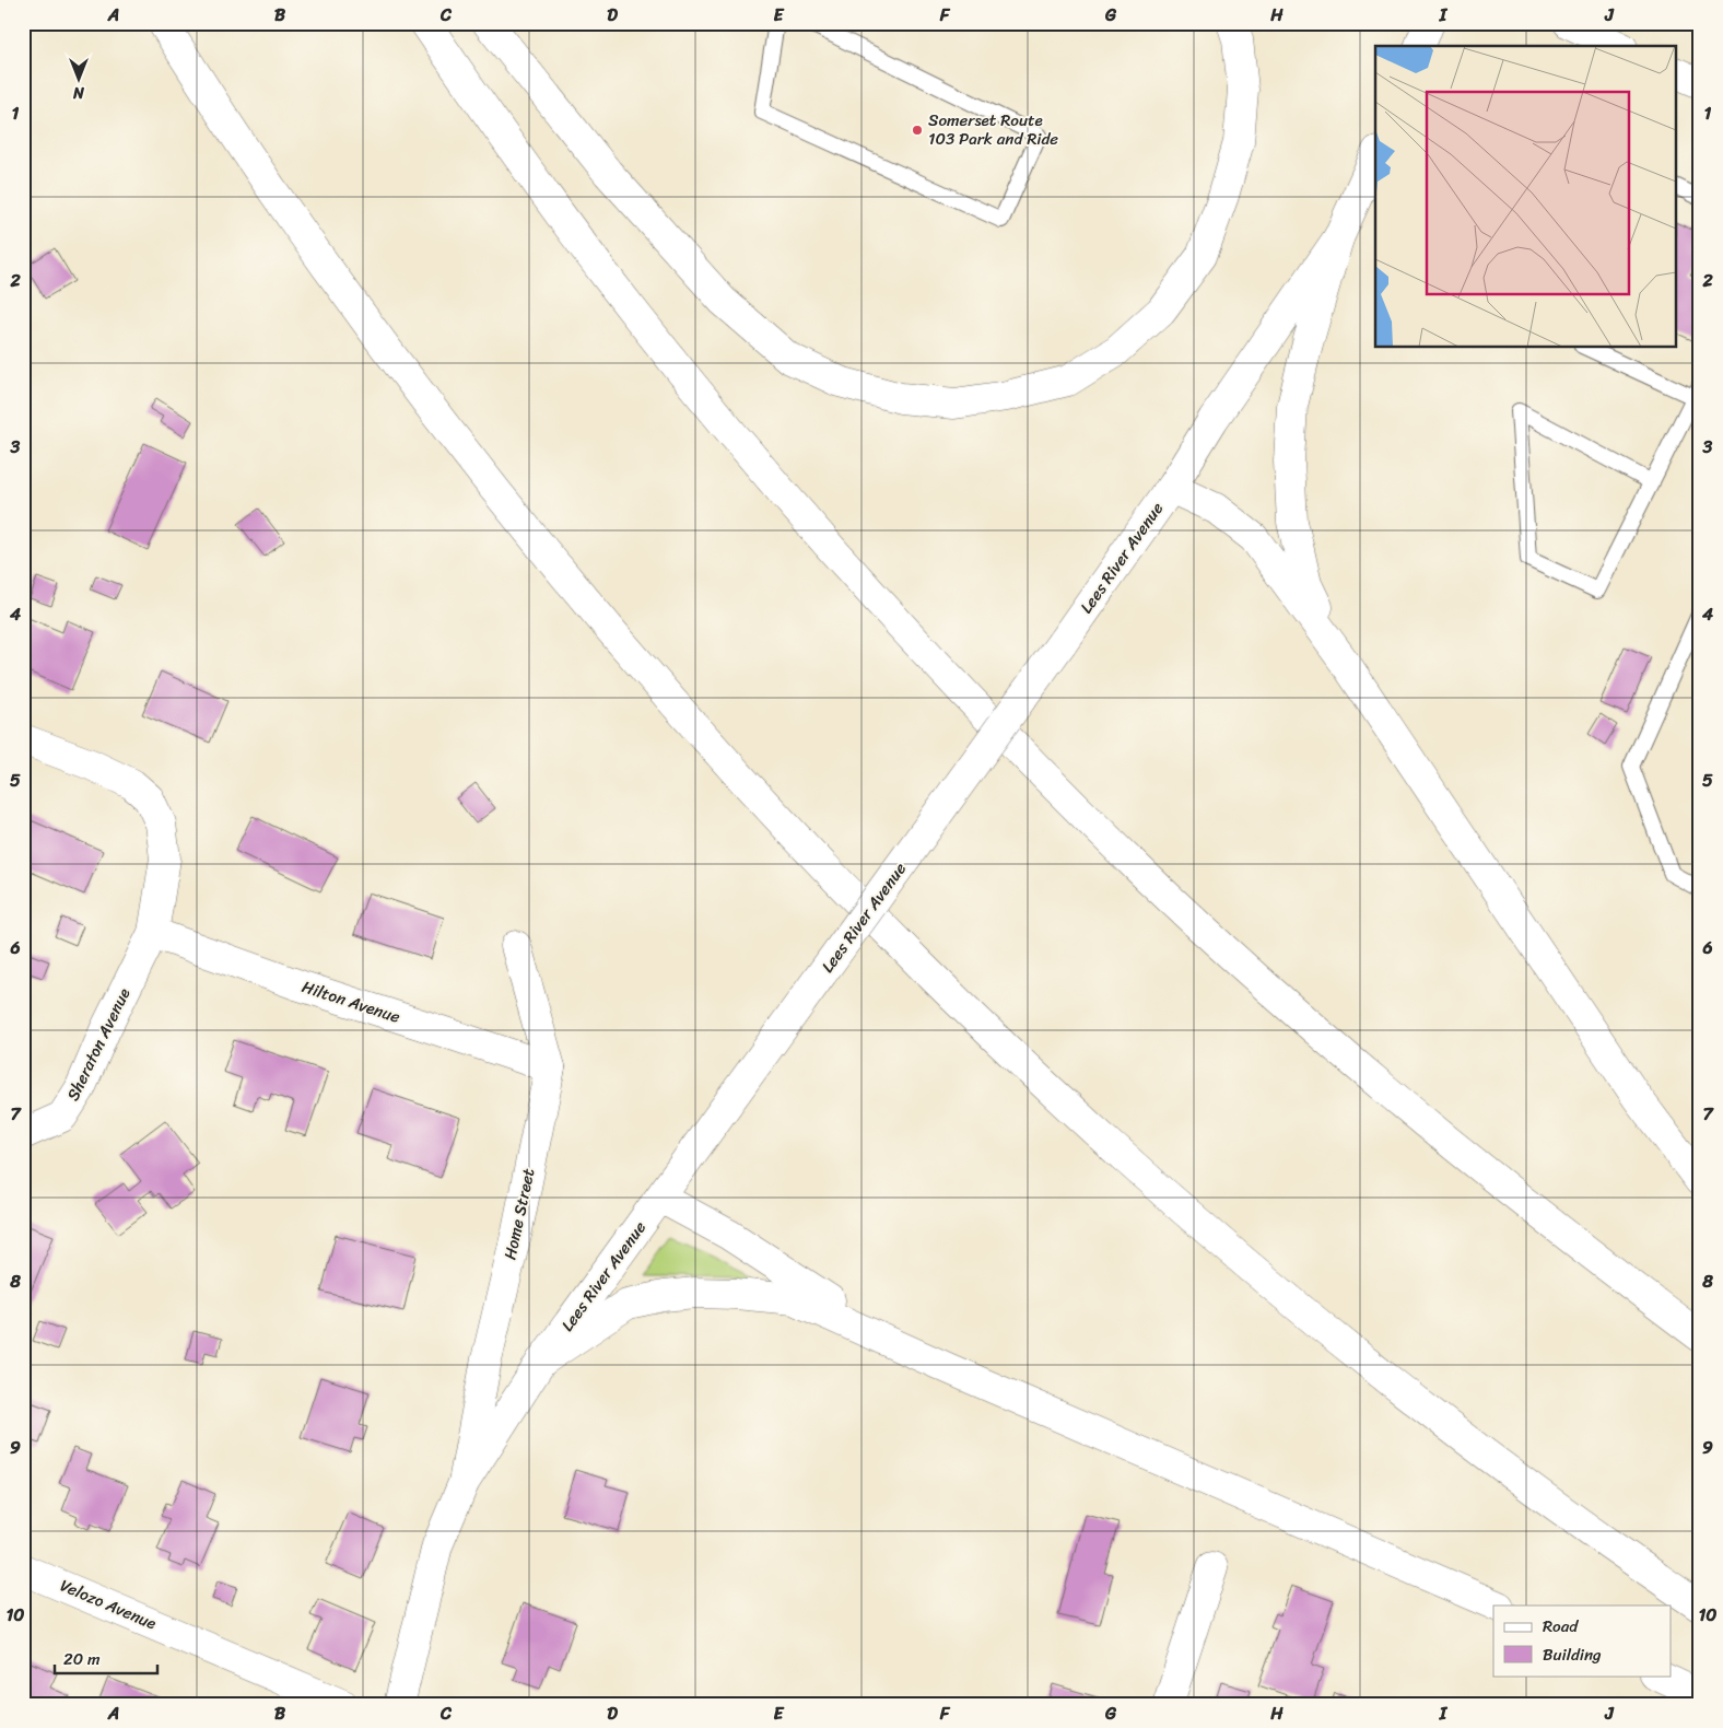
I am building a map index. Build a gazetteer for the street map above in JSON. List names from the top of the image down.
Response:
{
  "streets": {
    "main road": [
      "Lees River Avenue",
      "Hilton Avenue",
      "Sheraton Avenue",
      "Home Street",
      "Velozo Avenue"
    ]
  },
  "crossings": [
    ["Lees River Avenue", "Home Street"],
    ["Hilton Avenue", "Sheraton Avenue"],
    ["Hilton Avenue", "Home Street"]
  ],
  "places": ["Somerset Route 103 Park and Ride"],
  "legend": ["Road", "Building"],
  "scale_bar": "20 m",
  "north": "bottom",
  "grid": {
    "columns": [
      "A",
      "B",
      "C",
      "D",
      "E",
      "F",
      "G",
      "H",
      "I",
      "J"
    ],
    "rows": [
      "1",
      "2",
      "3",
      "4",
      "5",
      "6",
      "7",
      "8",
      "9",
      "10"
    ]
  }
}
